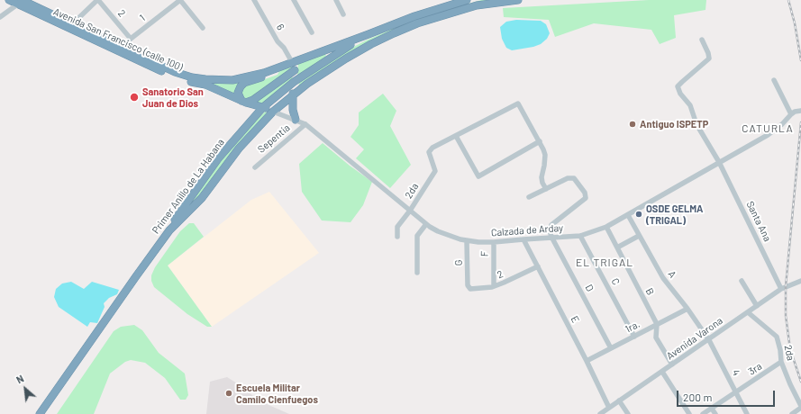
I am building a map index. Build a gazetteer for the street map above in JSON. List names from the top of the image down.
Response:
{
  "streets": {
    "highway": ["Avenida San Francisco (calle 100)", "Primer Anillo de La Habana"],
    "street": [
      "2",
      "1",
      "6",
      "Sepentia",
      "2da",
      "Santa Ana",
      "Calzada de Arday",
      "F",
      "G",
      "A",
      "C",
      "D",
      "B",
      "E",
      "1ra.",
      "Avenida Varona",
      "3ra",
      "4"
    ]
  },
  "crossings": [
    ["2", "1"],
    ["2", "F"],
    ["2", "G"],
    ["2", "E"],
    ["1", "Avenida San Francisco (calle 100)"],
    ["6", "Avenida San Francisco (calle 100)"],
    ["Avenida San Francisco (calle 100)", "Primer Anillo de La Habana"],
    ["Sepentia", "Calzada de Arday"],
    ["Primer Anillo de La Habana", "Calzada de Arday"],
    ["2da", "Calzada de Arday"],
    ["2da", "Avenida Varona"],
    ["2da", "3ra"],
    ["Santa Ana", "Calzada de Arday"],
    ["Santa Ana", "Avenida Varona"],
    ["Calzada de Arday", "F"],
    ["Calzada de Arday", "G"],
    ["Calzada de Arday", "A"],
    ["Calzada de Arday", "C"],
    ["Calzada de Arday", "D"],
    ["Calzada de Arday", "B"],
    ["Calzada de Arday", "E"],
    ["A", "1ra."],
    ["A", "Avenida Varona"],
    ["A", "4"],
    ["C", "1ra."],
    ["D", "1ra."],
    ["B", "1ra."],
    ["E", "1ra."],
    ["E", "Avenida Varona"],
    ["Avenida Varona", "4"],
    ["3ra", "4"]
  ],
  "districts": ["CATURLA", "EL TRIGAL"],
  "places": [
    "Sanatorio San Juan de Dios",
    "Antiguo ISPETP",
    "OSDE GELMA (TRIGAL)",
    "Escuela Militar Camilo Cienfuegos"
  ],
  "scale_bar": "200 m",
  "north": "top left"
}
